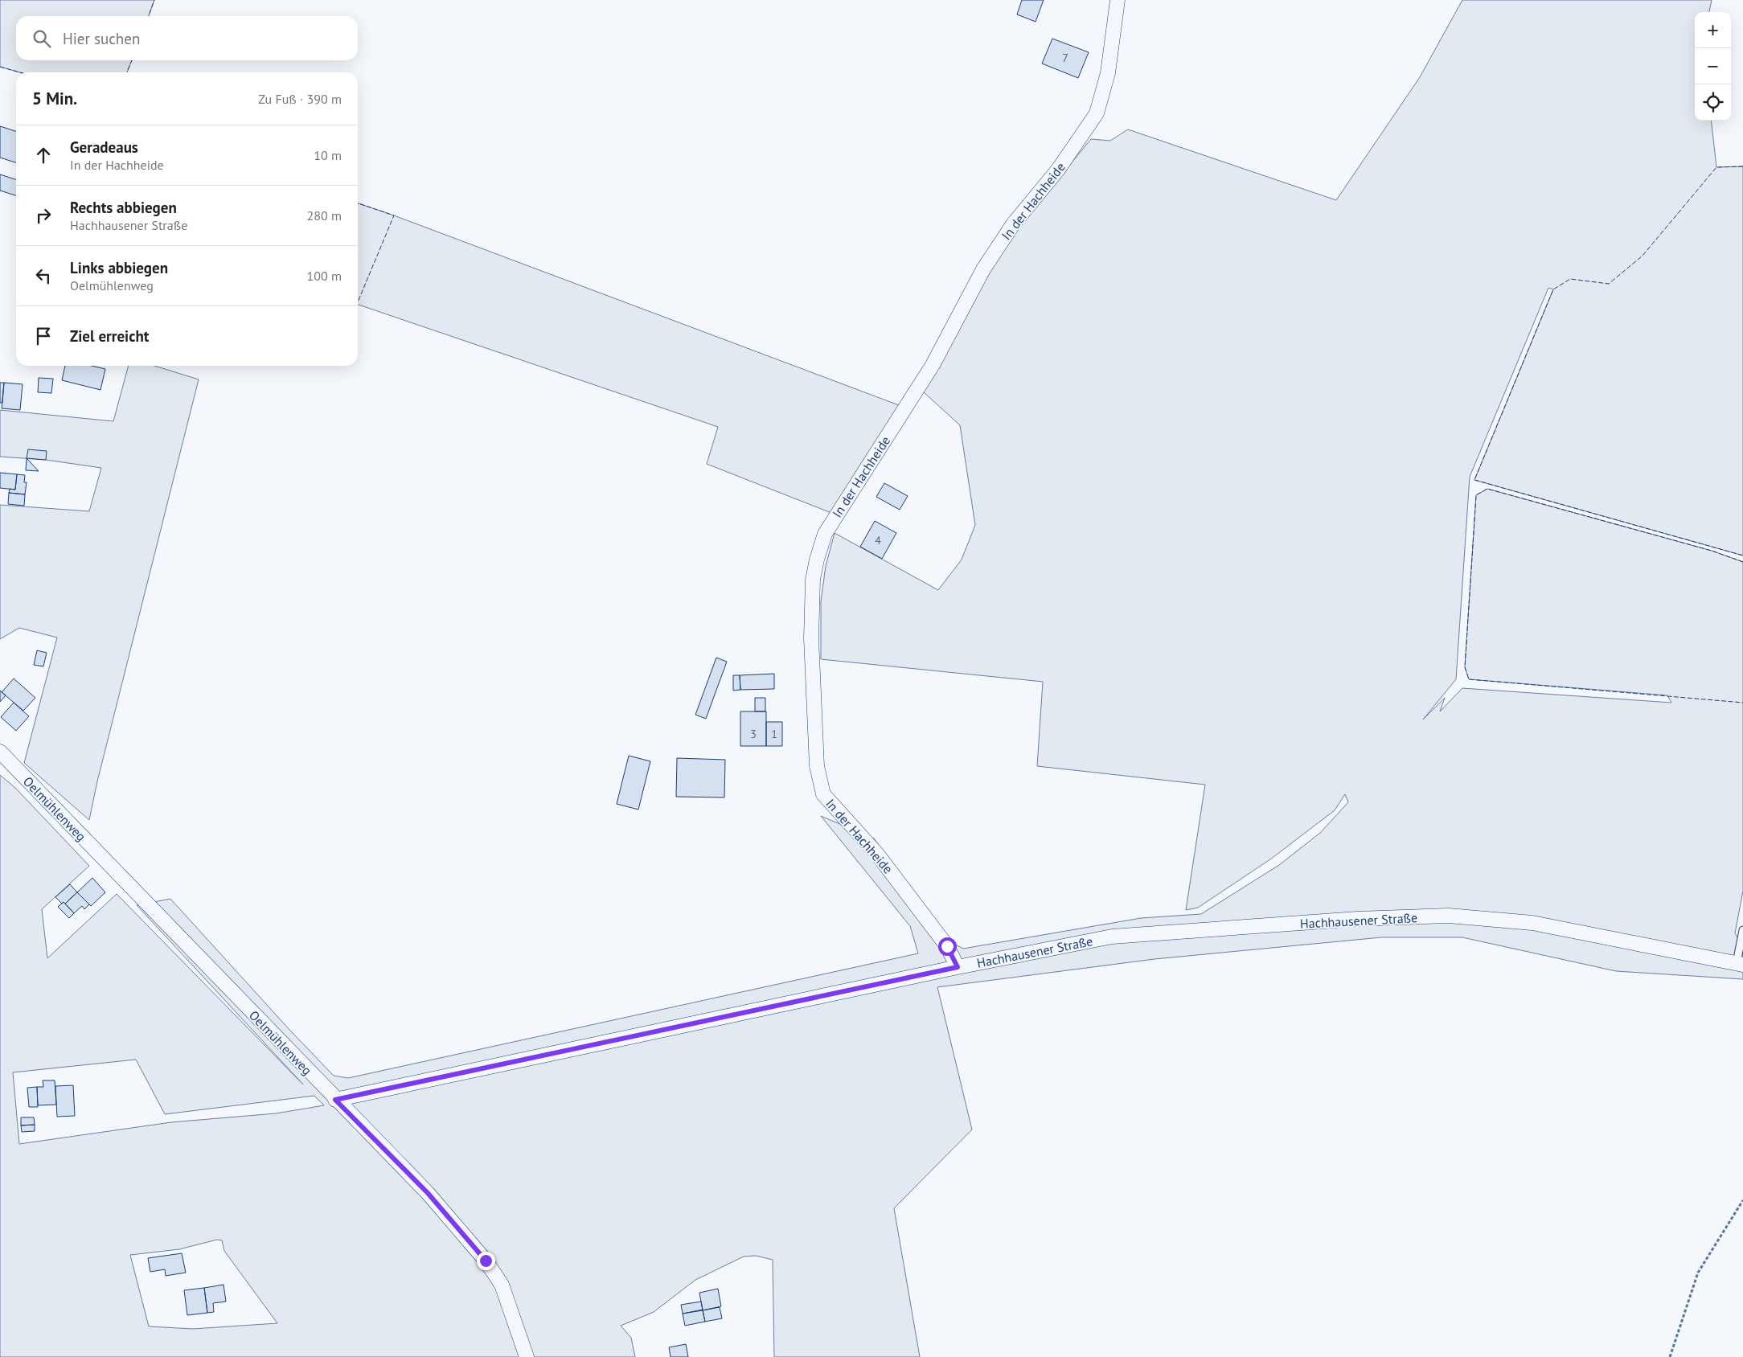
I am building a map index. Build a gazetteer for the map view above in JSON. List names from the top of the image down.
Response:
{
  "streets": {
    "street": ["In der Hachheide", "Oelmühlenweg", "Hachhausener Straße"]
  },
  "crossings": [
    ["In der Hachheide", "Hachhausener Straße"],
    ["Oelmühlenweg", "Hachhausener Straße"]
  ],
  "house_numbers": [
    "7",
    "4",
    "3",
    "1"
  ],
  "page": {
    "map_buttons": ["+", "−"],
    "search": "Hier suchen",
    "heading": ["5 Min.", "Zu Fuß · 390 m"],
    "list": [
      ["Geradeaus", "In der Hachheide", "10 m"],
      ["Rechts abbiegen", "Hachhausener Straße", "280 m"],
      ["Links abbiegen", "Oelmühlenweg", "100 m"],
      "Ziel erreicht"
    ]
  }
}
